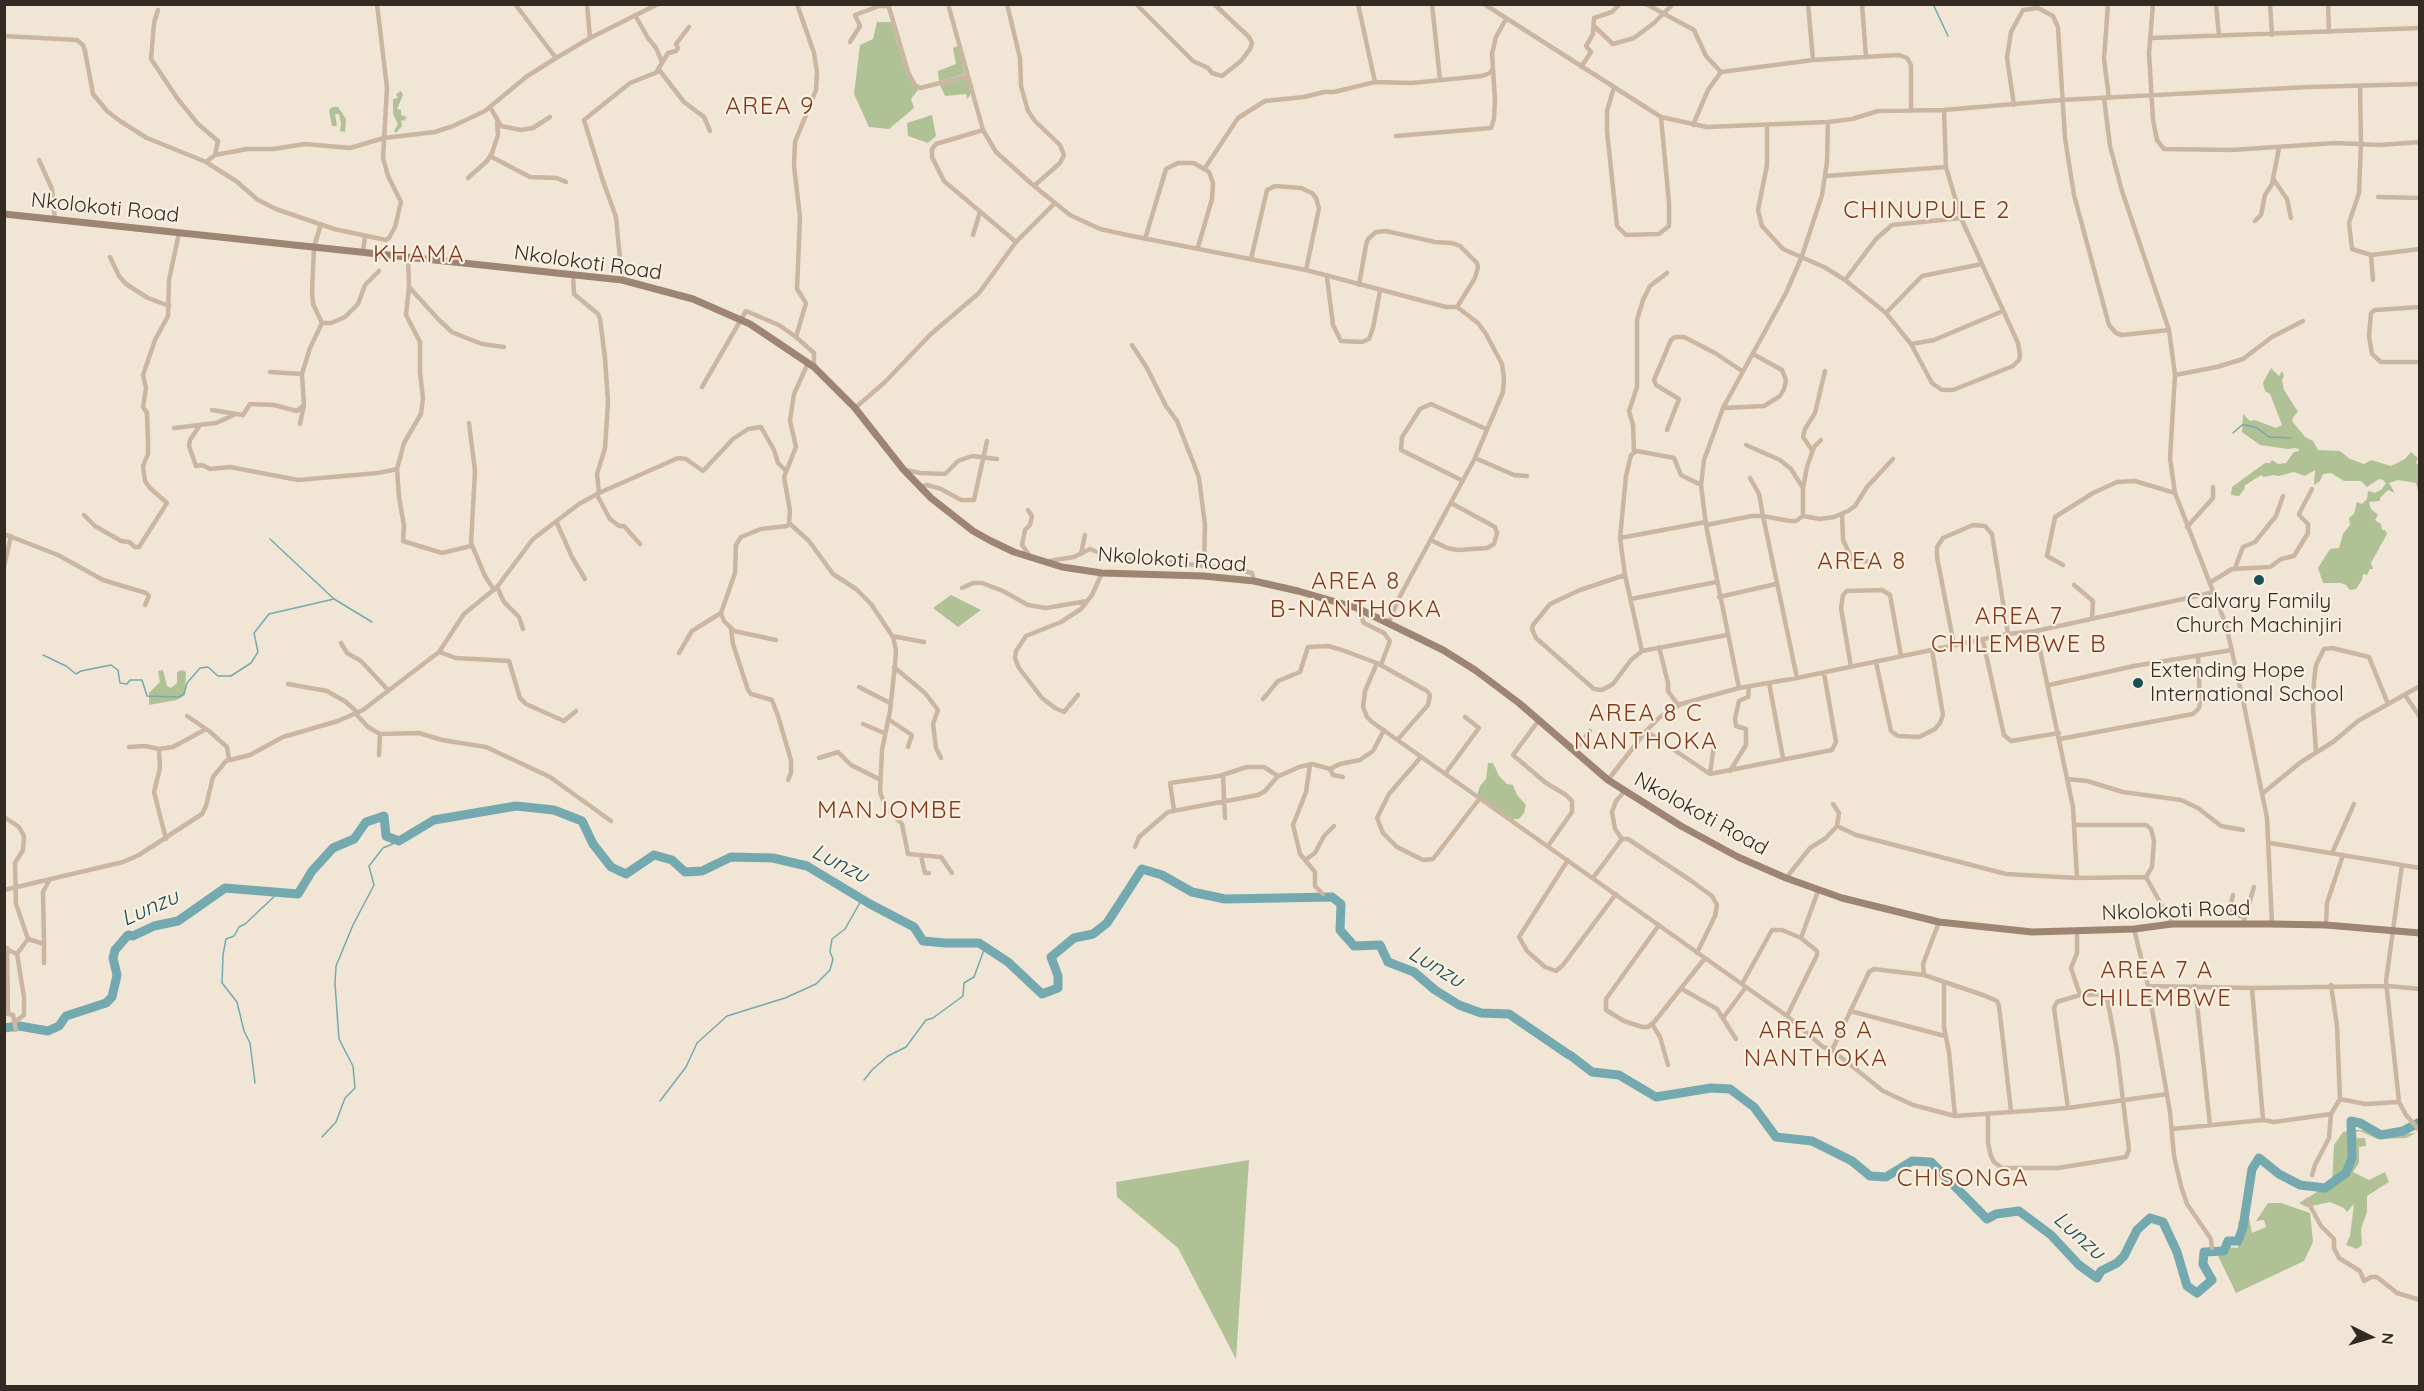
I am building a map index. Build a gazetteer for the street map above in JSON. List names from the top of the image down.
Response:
{
  "streets": {
    "main road": ["Nkolokoti Road"]
  },
  "districts": [
    "AREA 9",
    "CHINUPULE 2",
    "KHAMA",
    "AREA 8",
    "AREA 8 B-NANTHOKA",
    "AREA 7 CHILEMBWE B",
    "AREA 8 C NANTHOKA",
    "MANJOMBE",
    "AREA 7 A CHILEMBWE",
    "AREA 8 A NANTHOKA",
    "CHISONGA"
  ],
  "water": ["Lunzu"],
  "places": ["Calvary Family Church Machinjiri", "Extending Hope International School"],
  "north": "right"
}
